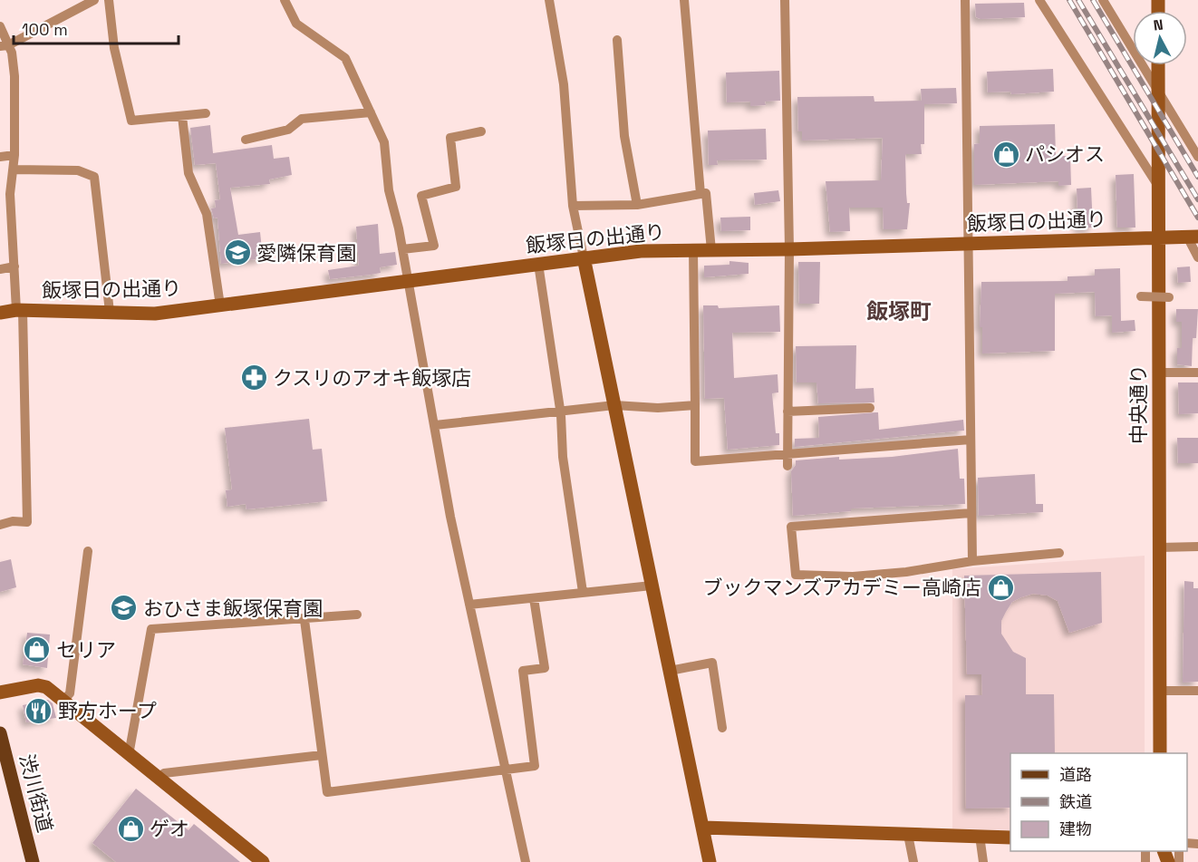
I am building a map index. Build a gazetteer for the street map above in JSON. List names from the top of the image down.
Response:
{
  "streets": {
    "main road": ["渋川街道"],
    "street": ["飯塚日の出通り", "中央通り"]
  },
  "crossings": [
    ["飯塚日の出通り", "中央通り"]
  ],
  "districts": ["飯塚町"],
  "places": {
    "shop": [
      "パシオス",
      "ブックマンズアカデミー高崎店",
      "セリア",
      "ゲオ"
    ],
    "school or university": ["愛隣保育園", "おひさま飯塚保育園"],
    "pharmacy": ["クスリのアオキ飯塚店"],
    "restaurant": ["野方ホープ"]
  },
  "legend": ["道路", "鉄道", "建物"],
  "scale_bar": "100 m",
  "north": "top"
}
